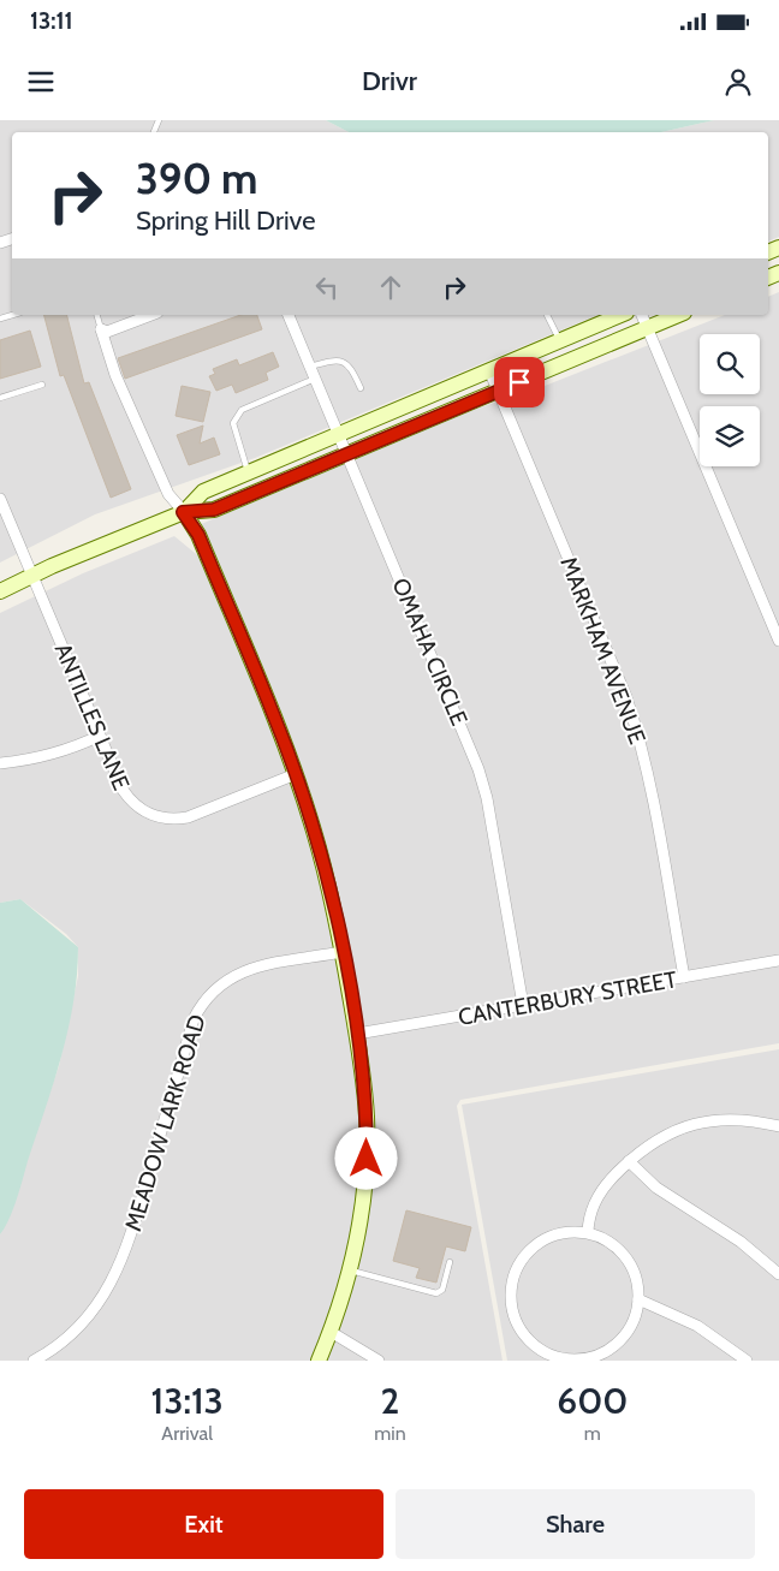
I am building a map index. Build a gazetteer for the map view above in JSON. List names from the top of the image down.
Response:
{
  "streets": {
    "street": [
      "MARKHAM AVENUE",
      "OMAHA CIRCLE",
      "ANTILLES LANE",
      "CANTERBURY STREET",
      "MEADOW LARK ROAD"
    ]
  },
  "crossings": [
    ["MARKHAM AVENUE", "CANTERBURY STREET"],
    ["OMAHA CIRCLE", "CANTERBURY STREET"]
  ],
  "page": {
    "status": "13:11",
    "header": "Drivr",
    "turn": ["390 m", "Spring Hill Drive"],
    "eta": [
      "13:13",
      "Arrival",
      "2",
      "min",
      "600",
      "m"
    ],
    "buttons": ["Exit", "Share"]
  }
}
